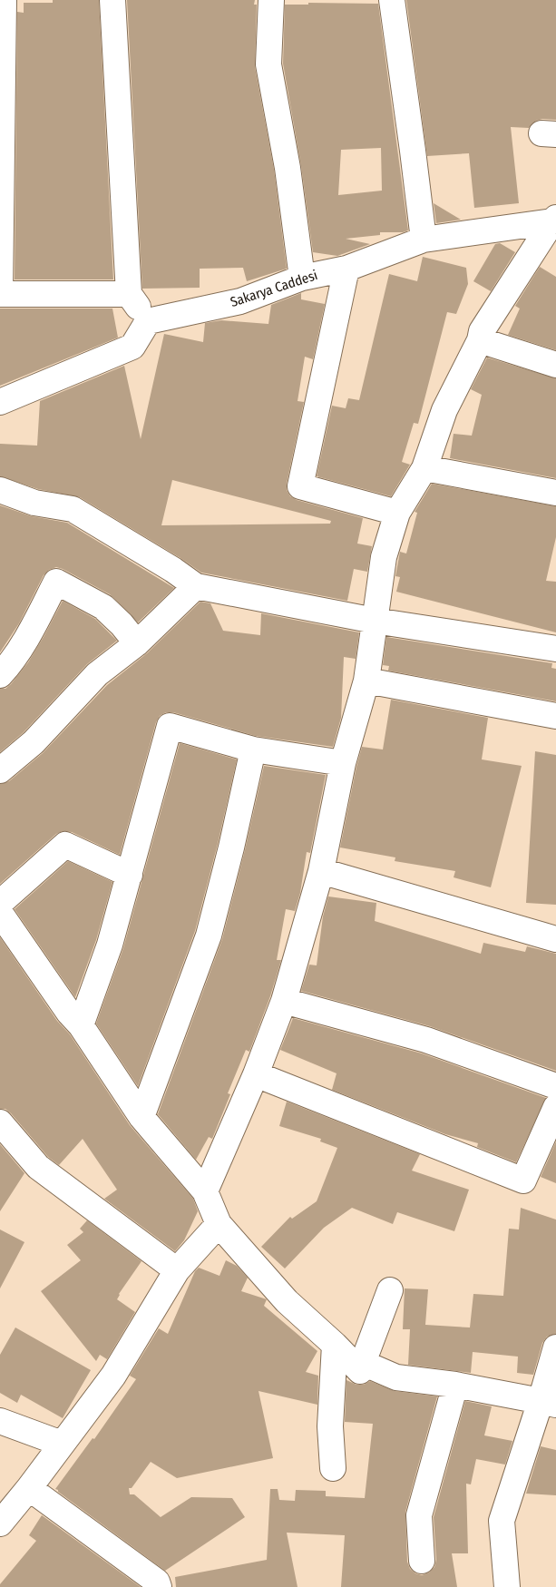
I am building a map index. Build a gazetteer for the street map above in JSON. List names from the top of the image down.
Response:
{
  "streets": {
    "street": ["Sakarya Caddesi"]
  }
}
